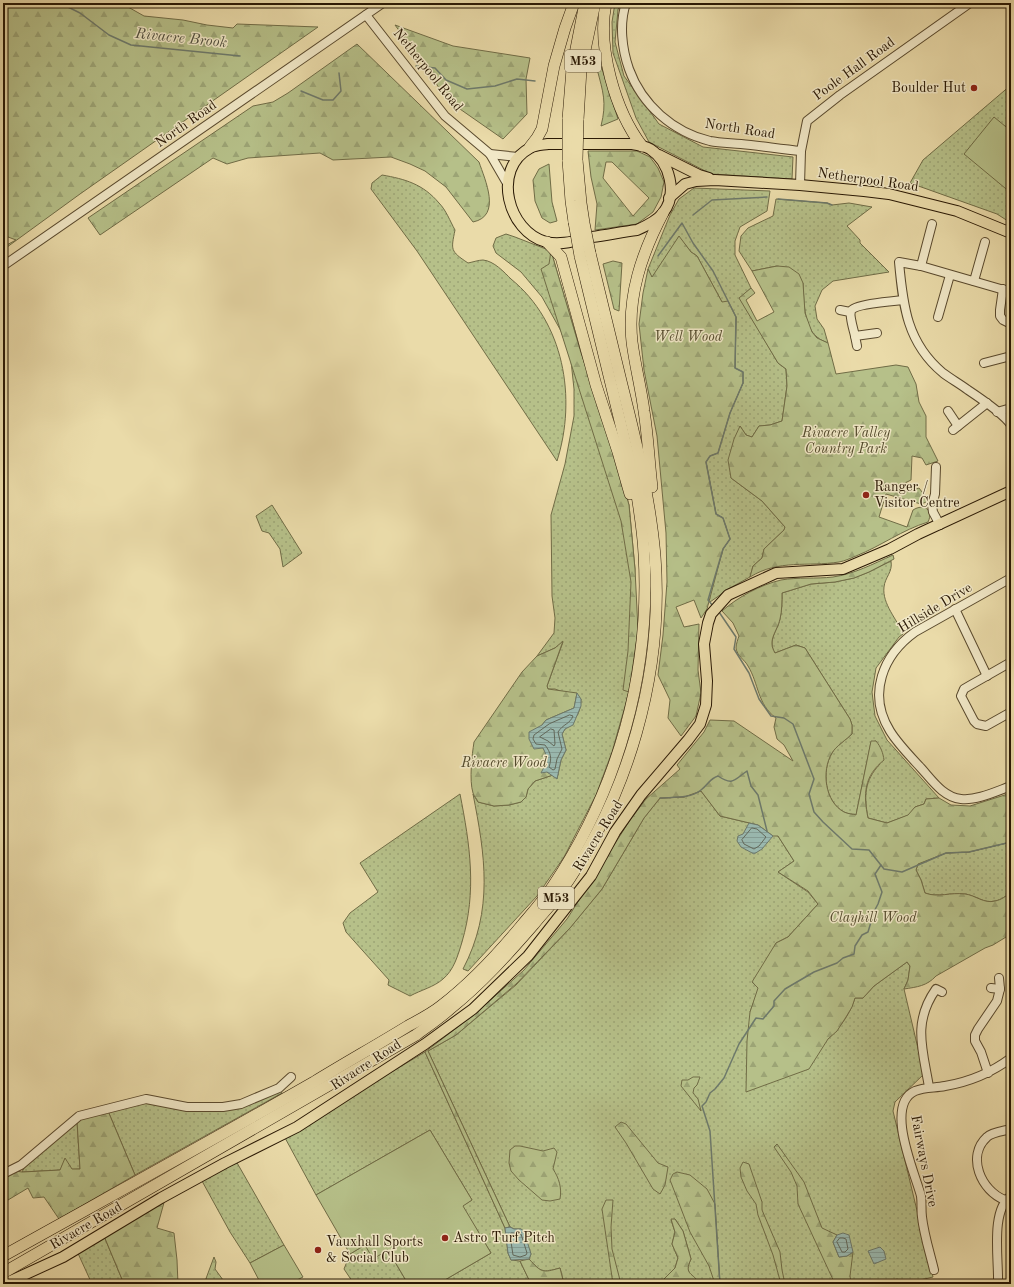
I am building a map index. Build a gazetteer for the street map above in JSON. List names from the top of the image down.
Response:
{
  "streets": {
    "highway": ["M53"],
    "main road": ["Netherpool Road", "Rivacre Road"],
    "street": [
      "Poole Hall Road",
      "North Road",
      "Hillside Drive",
      "Fairways Drive"
    ]
  },
  "crossings": [
    ["Poole Hall Road", "Netherpool Road"],
    ["Poole Hall Road", "North Road"],
    ["Netherpool Road", "North Road"]
  ],
  "water": ["Rivacre Brook"],
  "parks": [
    "Well Wood",
    "Rivacre Valley Country Park",
    "Rivacre Wood",
    "Clayhill Wood"
  ],
  "places": [
    "Boulder Hut",
    "Ranger / Visitor Centre",
    "Astro Turf Pitch",
    "Vauxhall Sports & Social Club"
  ]
}
